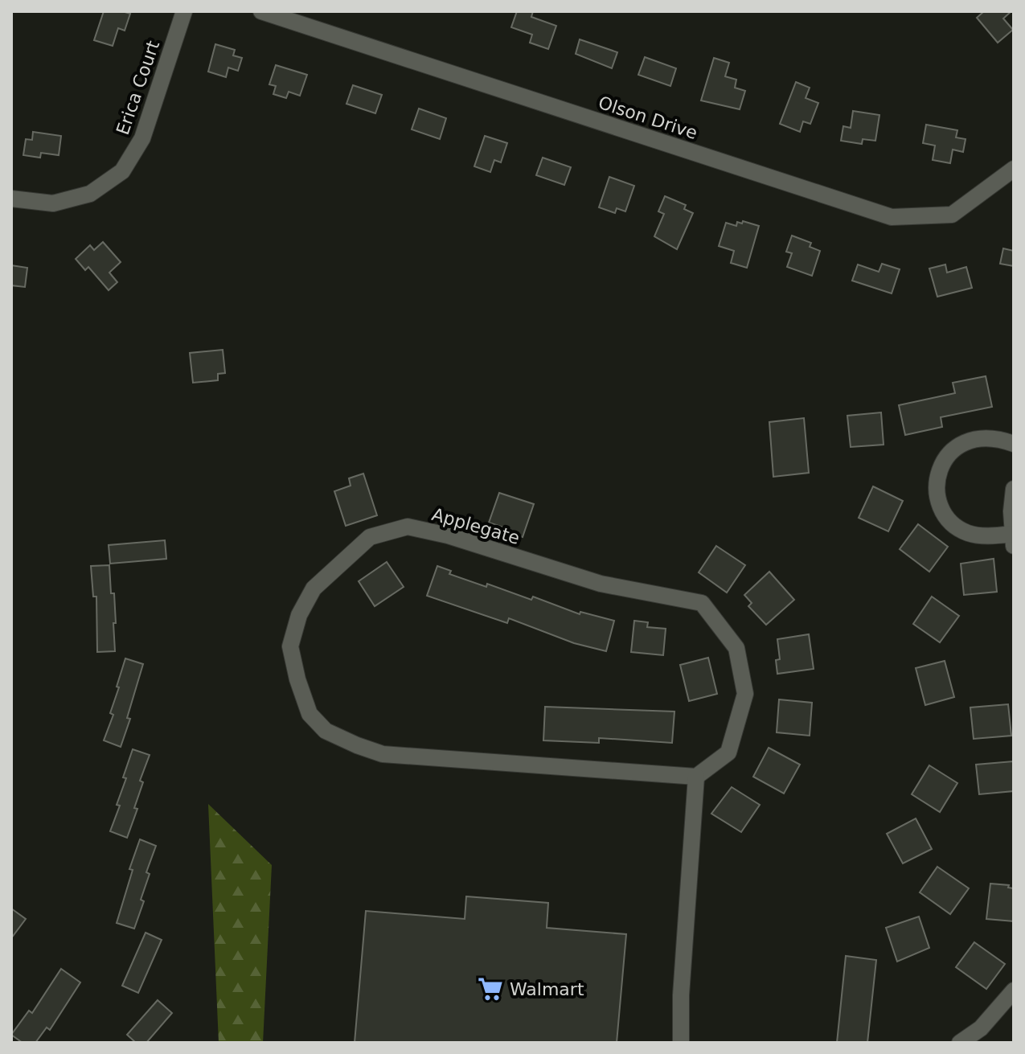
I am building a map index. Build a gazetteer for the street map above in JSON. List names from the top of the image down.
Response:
{
  "streets": {
    "street": ["Erica Court", "Olson Drive", "Applegate"]
  },
  "places": {
    "supermarket": ["Walmart"]
  }
}
